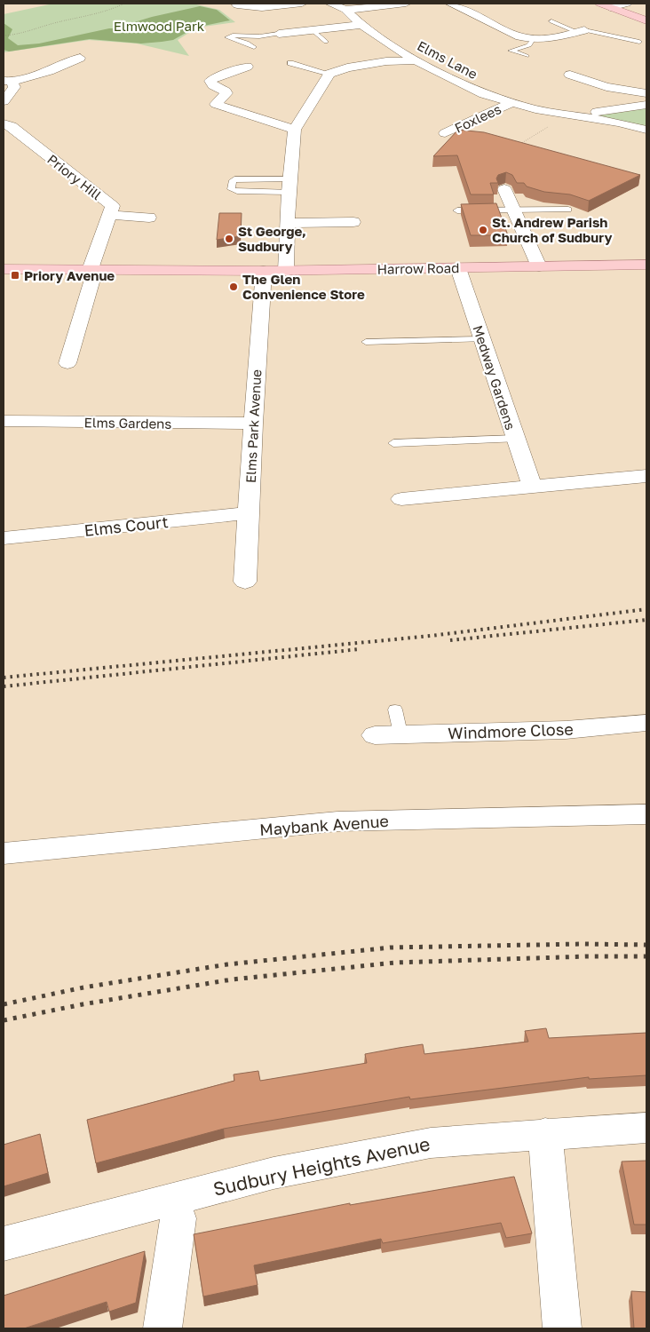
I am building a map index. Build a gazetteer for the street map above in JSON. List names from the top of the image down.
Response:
{
  "streets": {
    "main road": ["Harrow Road"],
    "street": [
      "Elms Lane",
      "Foxlees",
      "Priory Hill",
      "Medway Gardens",
      "Elms Gardens",
      "Elms Park Avenue",
      "Elms Court",
      "Windmore Close",
      "Maybank Avenue",
      "Sudbury Heights Avenue"
    ]
  },
  "crossings": [
    ["Elms Lane", "Foxlees"],
    ["Priory Hill", "Harrow Road"],
    ["Harrow Road", "Medway Gardens"],
    ["Harrow Road", "Elms Park Avenue"],
    ["Elms Gardens", "Elms Park Avenue"],
    ["Elms Park Avenue", "Elms Court"]
  ],
  "parks": ["Elmwood Park"],
  "places": {
    "other": ["St. Andrew Parish Church of Sudbury", "St George, Sudbury", "The Glen Convenience Store"],
    "transit": ["Priory Avenue"]
  }
}
